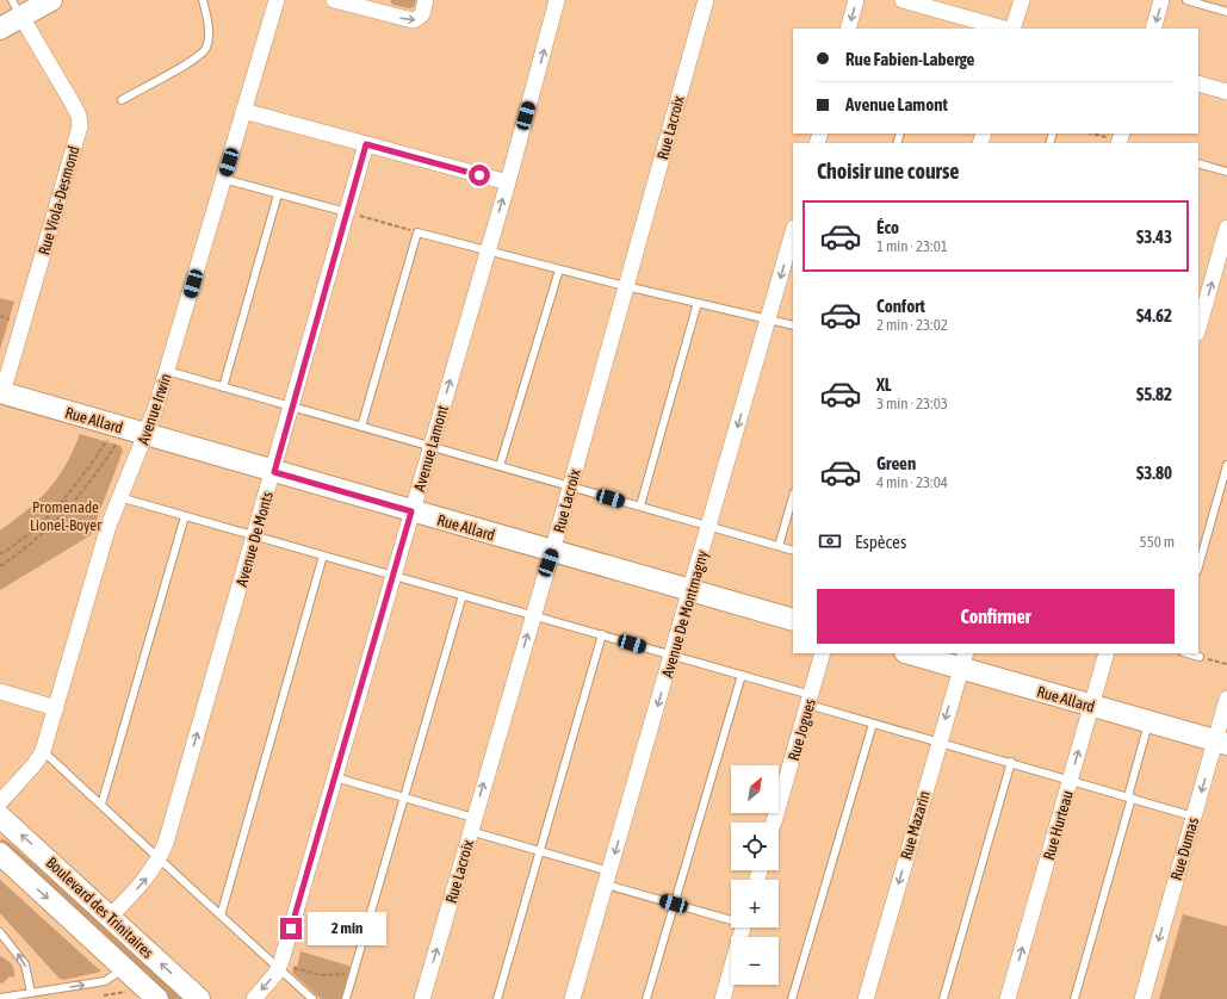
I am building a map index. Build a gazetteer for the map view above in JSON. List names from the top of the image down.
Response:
{
  "streets": {
    "street": [
      "Rue Lacroix",
      "Rue Viola-Desmond",
      "Avenue Irwin",
      "Rue Allard",
      "Avenue Lamont",
      "Avenue De Monts",
      "Avenue De Montmagny",
      "Rue Jogues",
      "Rue Mazarin",
      "Rue Hurteau",
      "Rue Dumas",
      "Boulevard des Trinitaires"
    ]
  },
  "crossings": [
    ["Rue Lacroix", "Rue Allard"],
    ["Rue Viola-Desmond", "Rue Allard"],
    ["Avenue Irwin", "Rue Allard"],
    ["Rue Allard", "Avenue Lamont"],
    ["Rue Allard", "Avenue De Monts"],
    ["Rue Allard", "Avenue De Montmagny"],
    ["Rue Allard", "Rue Mazarin"],
    ["Rue Allard", "Rue Hurteau"],
    ["Rue Allard", "Rue Dumas"],
    ["Avenue De Monts", "Boulevard des Trinitaires"]
  ],
  "one_way": [
    "Rue Lacroix",
    "Avenue Lamont",
    "Avenue De Monts",
    "Avenue De Montmagny",
    "Rue Mazarin",
    "Rue Hurteau",
    "Rue Dumas"
  ],
  "parks": ["Promenade Lionel-Boyer"],
  "north": "top right",
  "page": {
    "banner": ["Rue Fabien-Laberge", "Avenue Lamont"],
    "heading": "Choisir une course",
    "list": [
      {
        "name": "Éco",
        "note": "1 min · 23:01",
        "value": "$3.43"
      },
      {
        "name": "Confort",
        "note": "2 min · 23:02",
        "value": "$4.62"
      },
      {
        "name": "XL",
        "note": "3 min · 23:03",
        "value": "$5.82"
      },
      {
        "name": "Green",
        "note": "4 min · 23:04",
        "value": "$3.80"
      }
    ],
    "pay": ["Espèces", "550 m"],
    "buttons": "Confirmer",
    "map_buttons": ["+", "−"],
    "bubble": "2 min"
  }
}
